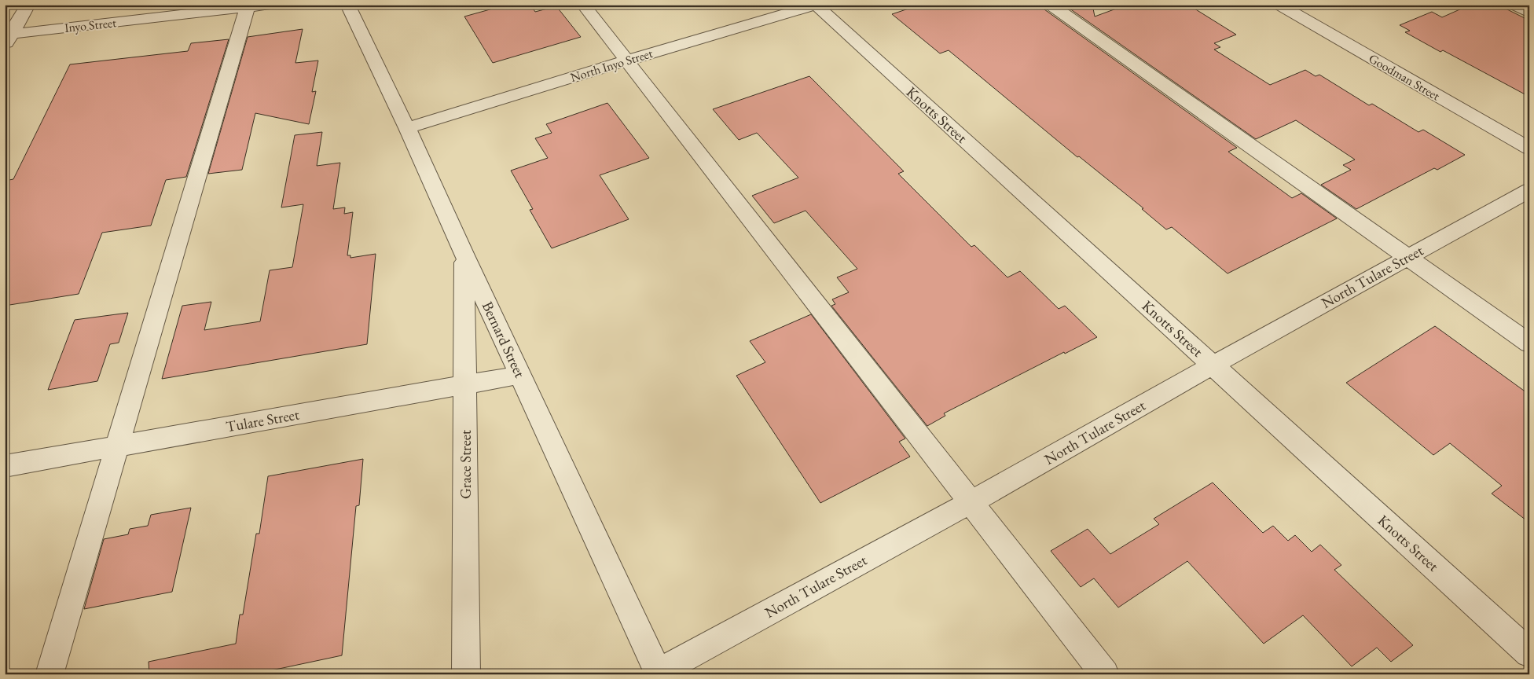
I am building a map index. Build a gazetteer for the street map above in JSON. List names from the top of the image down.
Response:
{
  "streets": {
    "street": [
      "Inyo Street",
      "North Inyo Street",
      "Goodman Street",
      "Knotts Street",
      "North Tulare Street",
      "Bernard Street",
      "Tulare Street",
      "Grace Street"
    ]
  },
  "crossings": [
    ["North Inyo Street", "Knotts Street"],
    ["North Inyo Street", "Bernard Street"],
    ["Knotts Street", "North Tulare Street"],
    ["North Tulare Street", "Bernard Street"],
    ["Bernard Street", "Tulare Street"],
    ["Bernard Street", "Grace Street"],
    ["Tulare Street", "Grace Street"]
  ]
}
